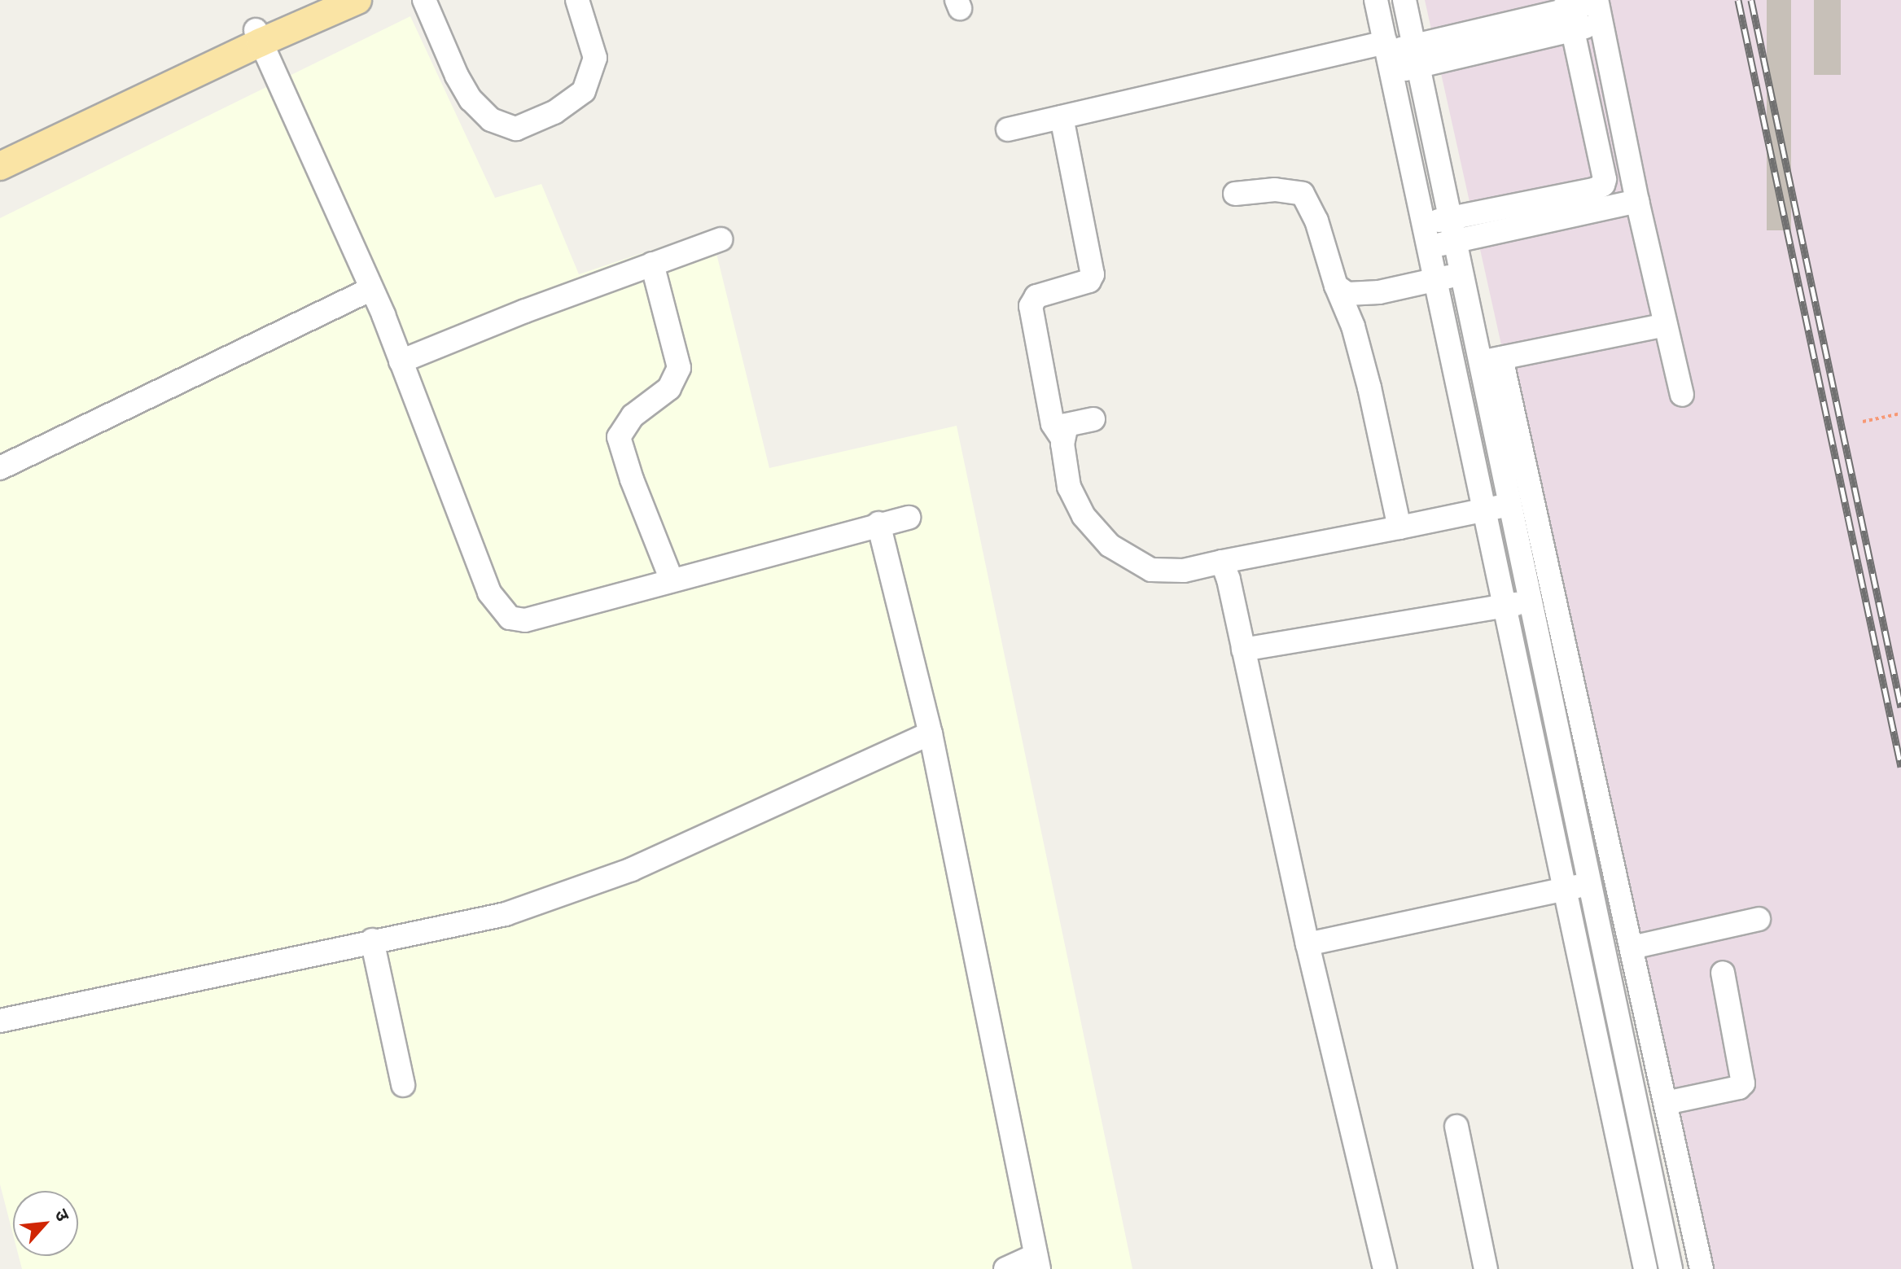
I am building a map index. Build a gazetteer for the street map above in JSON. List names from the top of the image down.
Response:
{
  "north": "top right"
}
